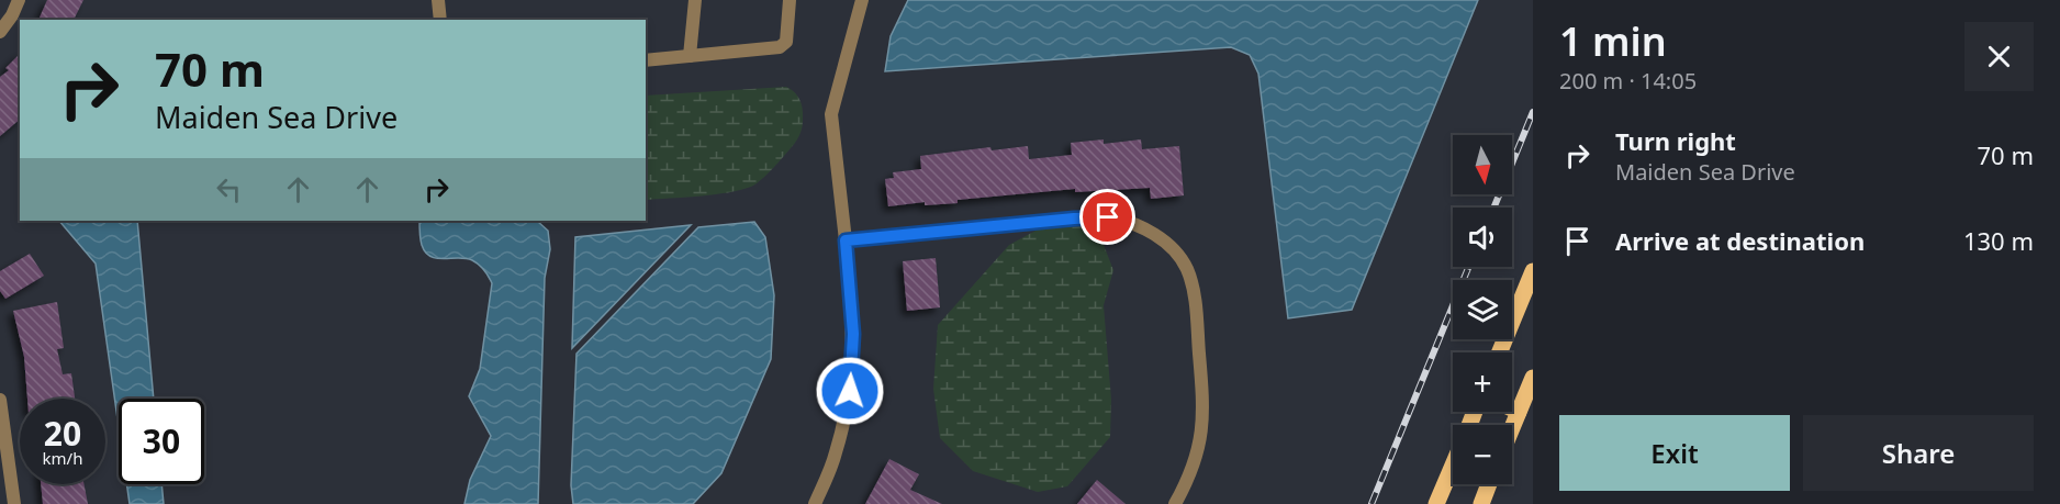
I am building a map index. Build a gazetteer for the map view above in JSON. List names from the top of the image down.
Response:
{
  "north": "bottom",
  "page": {
    "heading": ["1 min", "200 m · 14:05"],
    "turn": ["70 m", "Maiden Sea Drive"],
    "list": [
      {
        "name": "Turn right",
        "note": "Maiden Sea Drive",
        "value": "70 m"
      },
      {
        "name": "Arrive at destination",
        "value": "130 m"
      }
    ],
    "map_buttons": ["+", "−"],
    "speed": "20 km/h",
    "limit": "30",
    "buttons": ["Exit", "Share"]
  }
}
